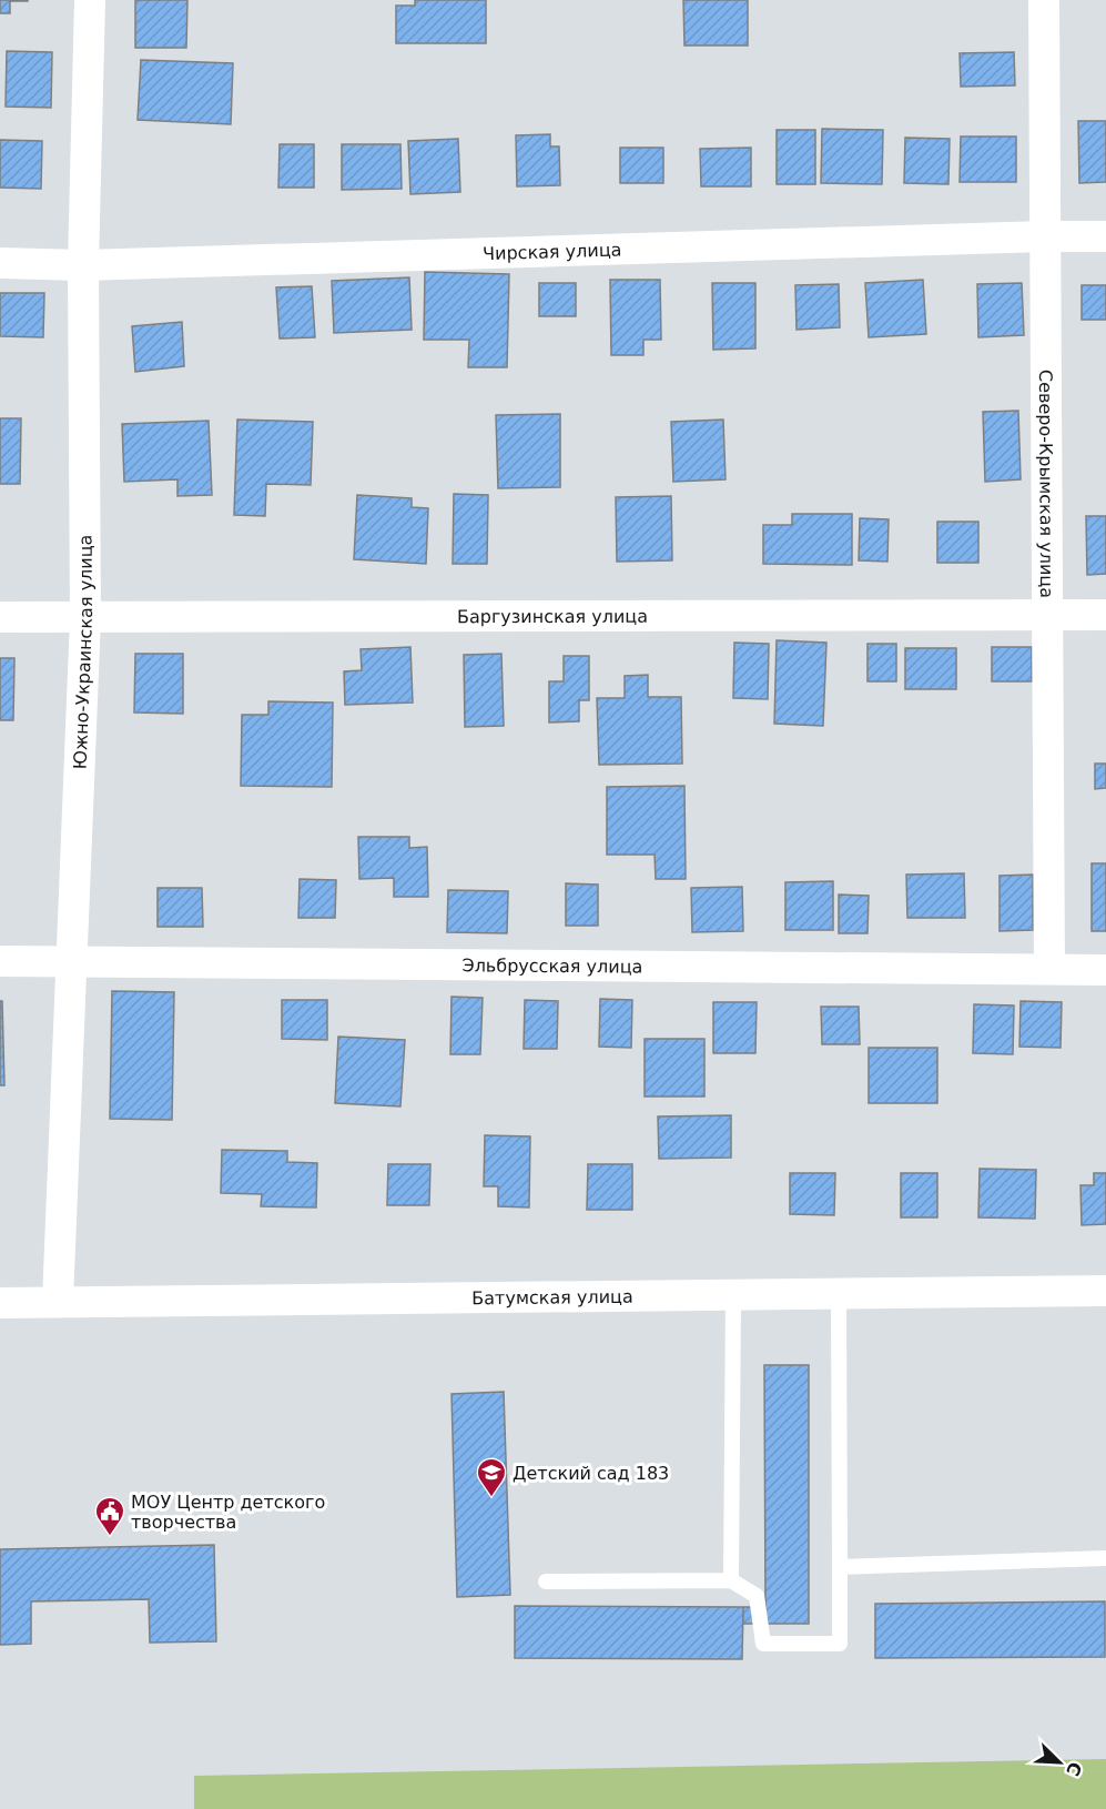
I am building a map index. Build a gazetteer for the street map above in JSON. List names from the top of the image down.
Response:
{
  "streets": {
    "street": [
      "Чирская улица",
      "Северо-Крымская улица",
      "Баргузинская улица",
      "Южно-Украинская улица",
      "Эльбрусская улица",
      "Батумская улица"
    ]
  },
  "crossings": [
    ["Чирская улица", "Северо-Крымская улица"],
    ["Чирская улица", "Южно-Украинская улица"],
    ["Северо-Крымская улица", "Баргузинская улица"],
    ["Северо-Крымская улица", "Эльбрусская улица"],
    ["Баргузинская улица", "Южно-Украинская улица"],
    ["Южно-Украинская улица", "Эльбрусская улица"],
    ["Южно-Украинская улица", "Батумская улица"]
  ],
  "places": {
    "school or university": ["Детский сад 183"],
    "public building": ["МОУ Центр детского творчества"]
  },
  "north": "bottom right"
}
